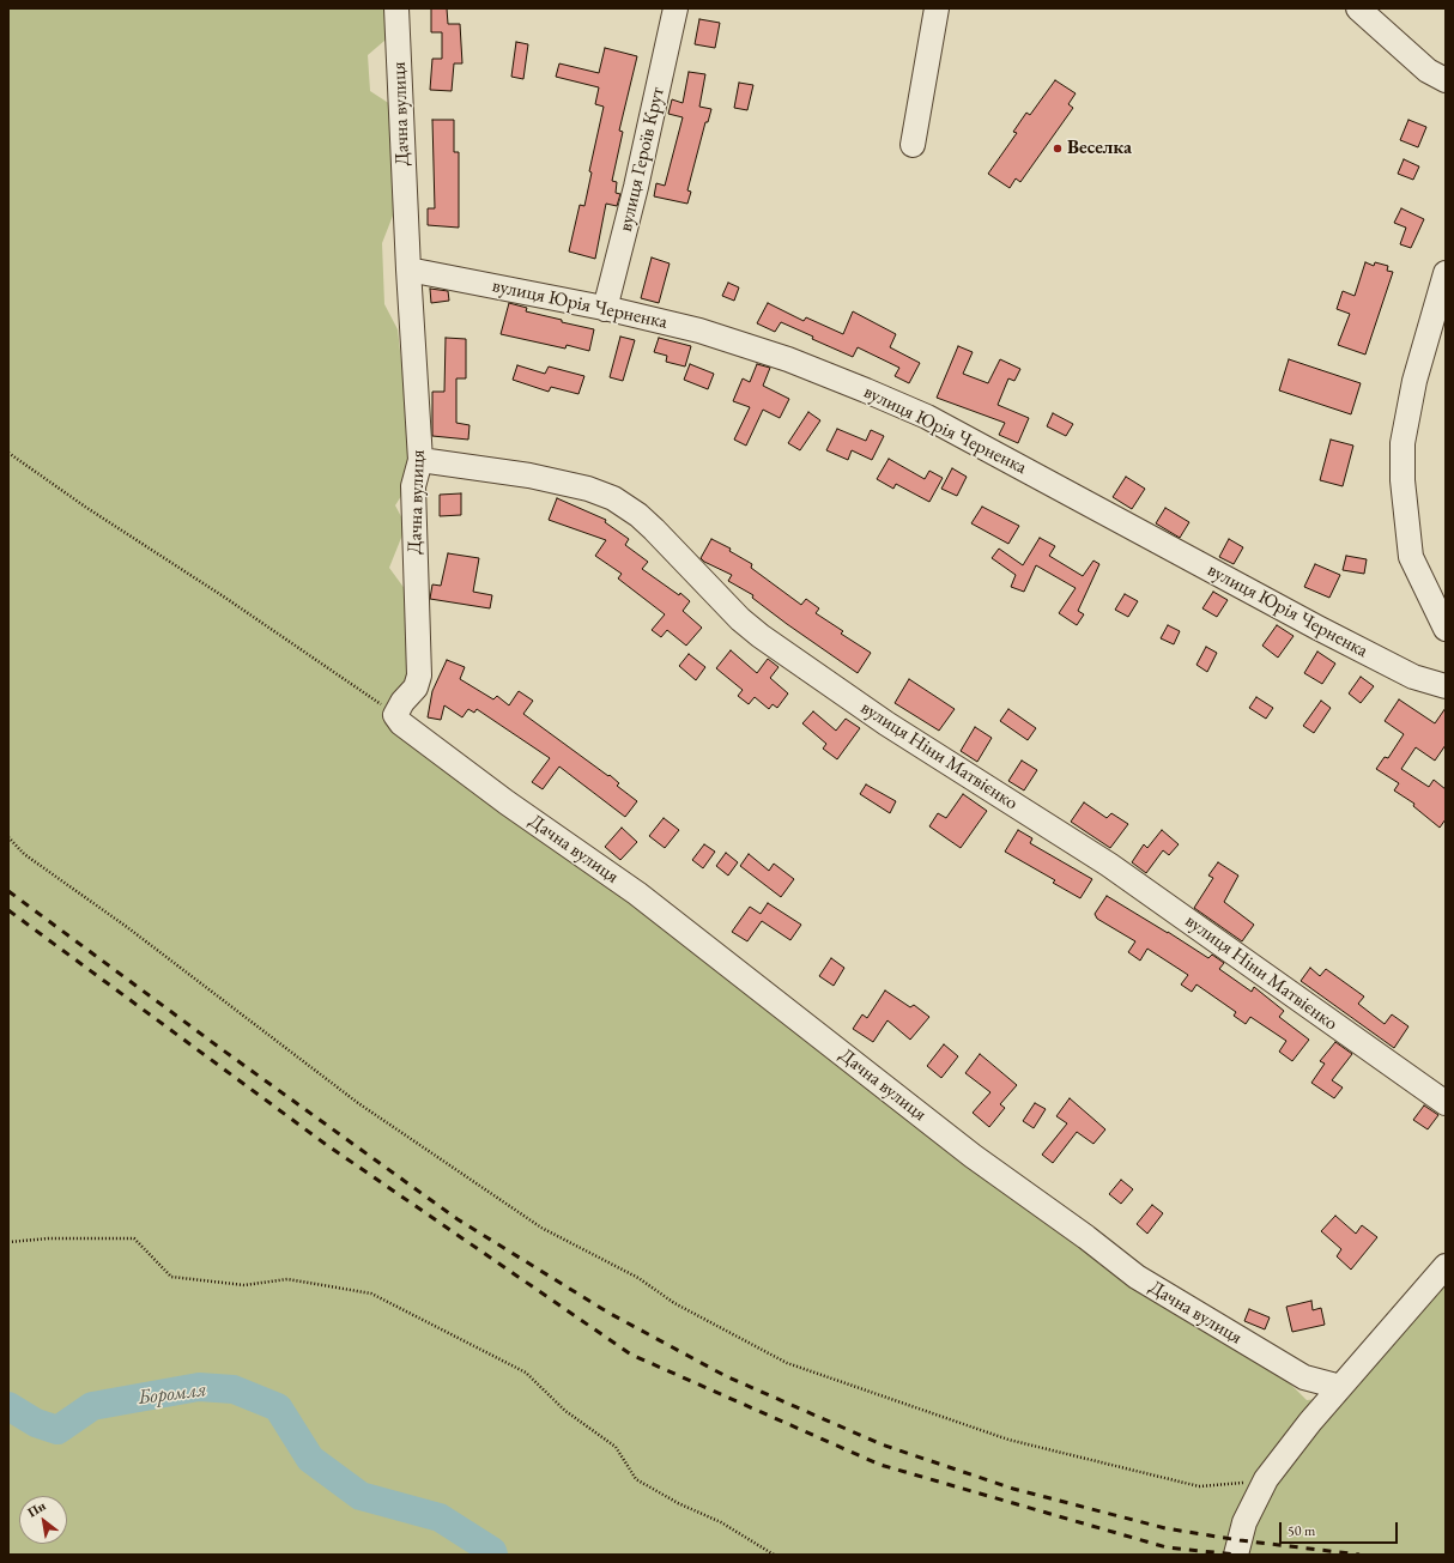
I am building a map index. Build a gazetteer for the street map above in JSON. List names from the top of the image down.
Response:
{
  "streets": {
    "street": [
      "Дачна вулиця",
      "вулиця Героїв Крут",
      "вулиця Юрія Черненка",
      "вулиця Ніни Матвієнко"
    ]
  },
  "crossings": [
    ["Дачна вулиця", "вулиця Юрія Черненка"],
    ["Дачна вулиця", "вулиця Ніни Матвієнко"],
    ["вулиця Героїв Крут", "вулиця Юрія Черненка"]
  ],
  "water": ["Боромля"],
  "places": ["Веселка"],
  "scale_bar": "50 m",
  "north": "top left"
}
